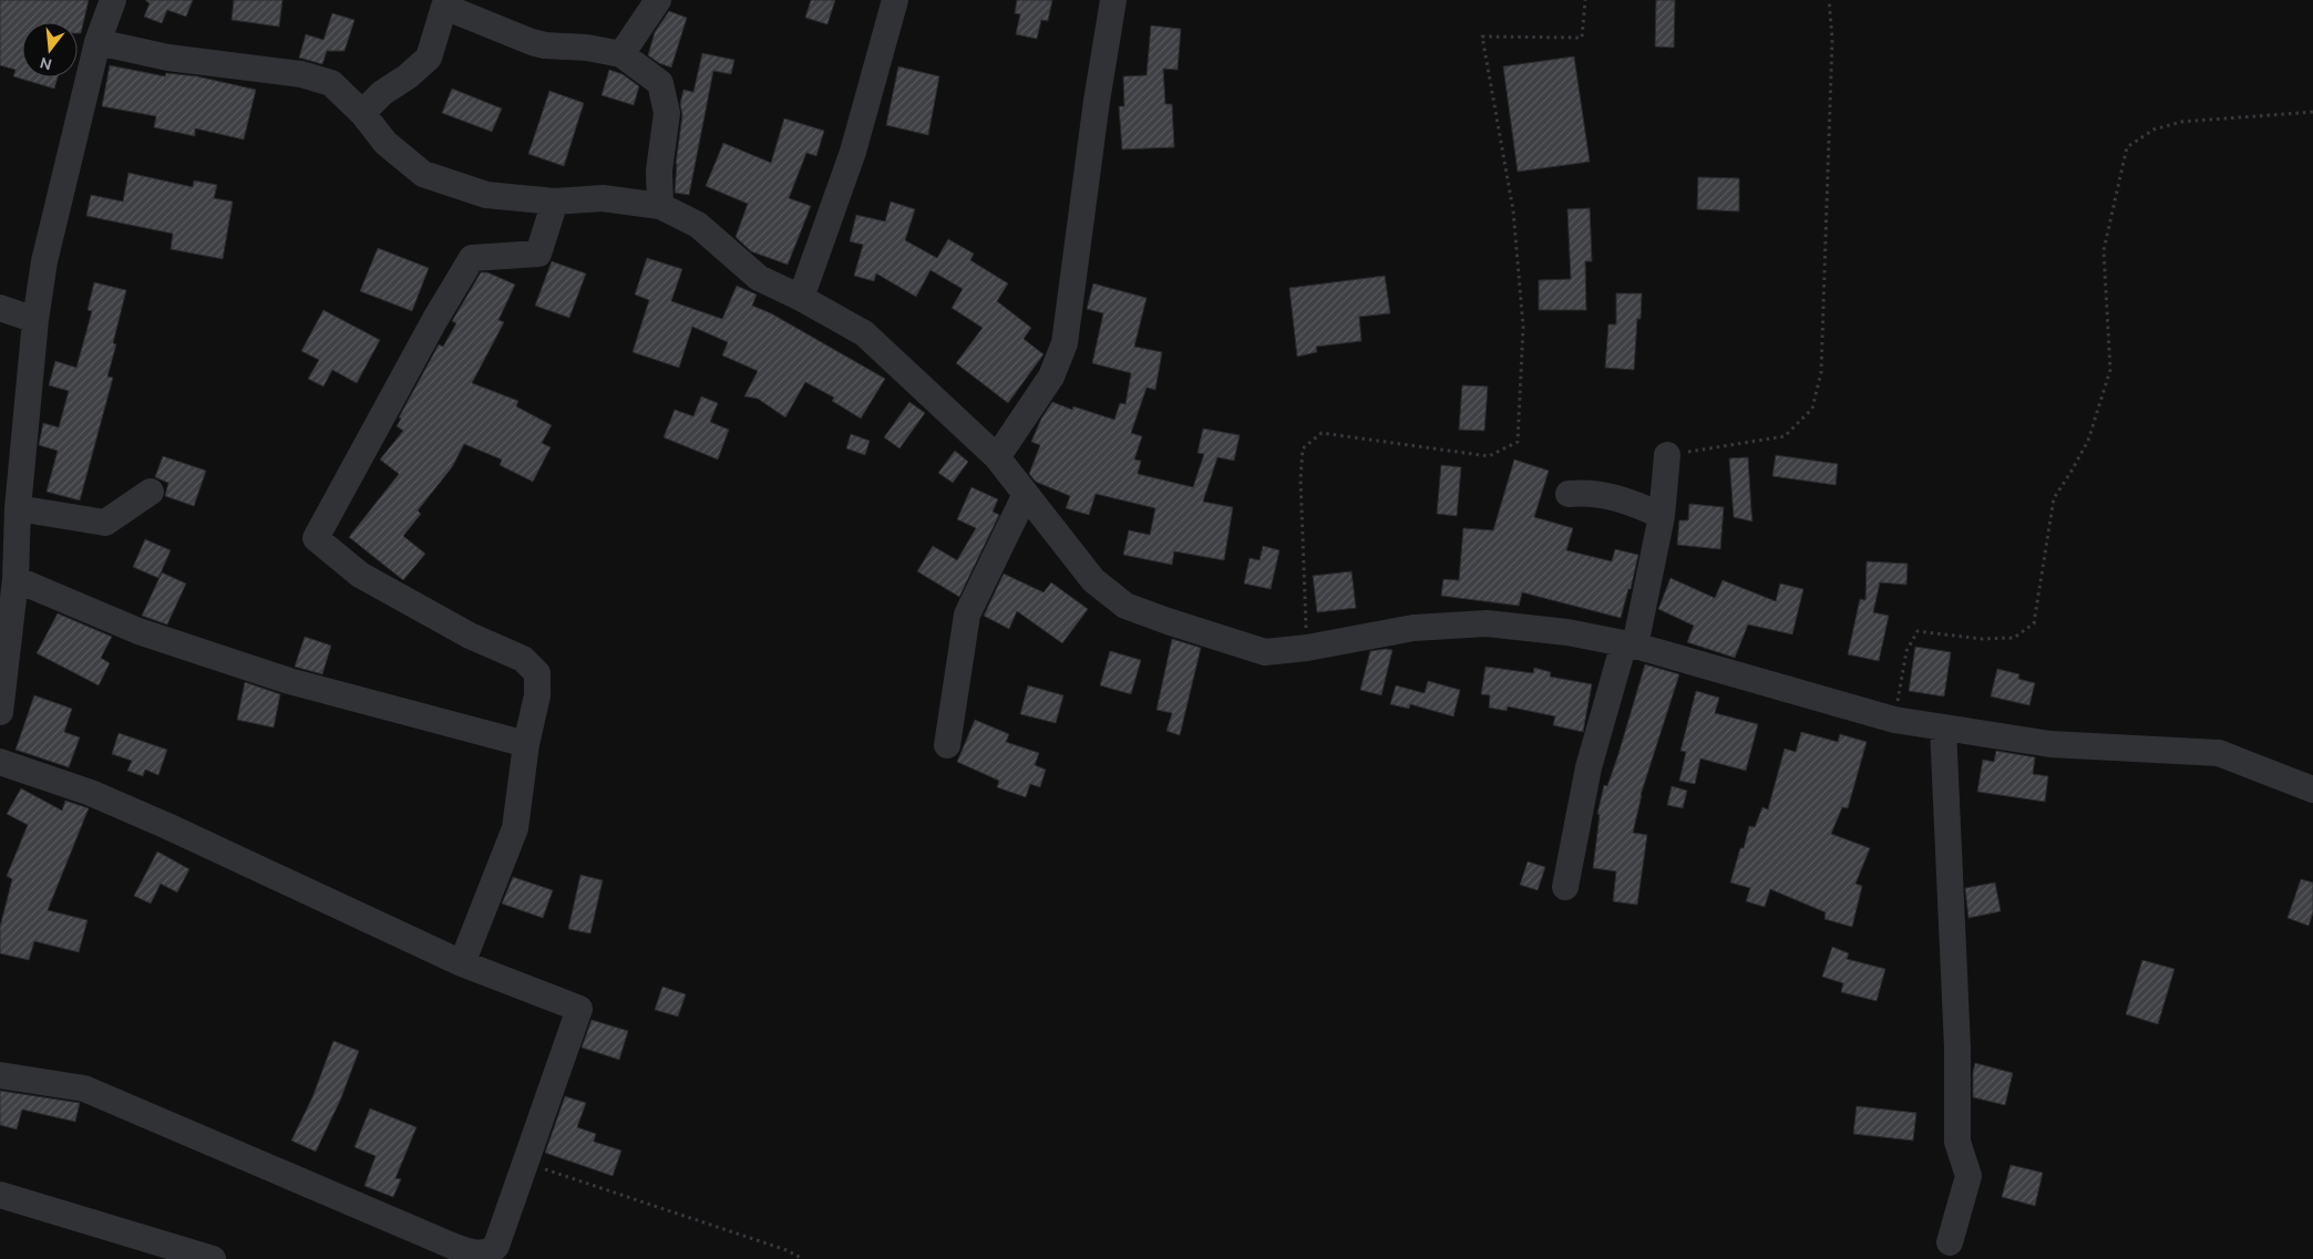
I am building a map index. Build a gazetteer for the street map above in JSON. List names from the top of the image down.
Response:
{
  "north": "bottom"
}
